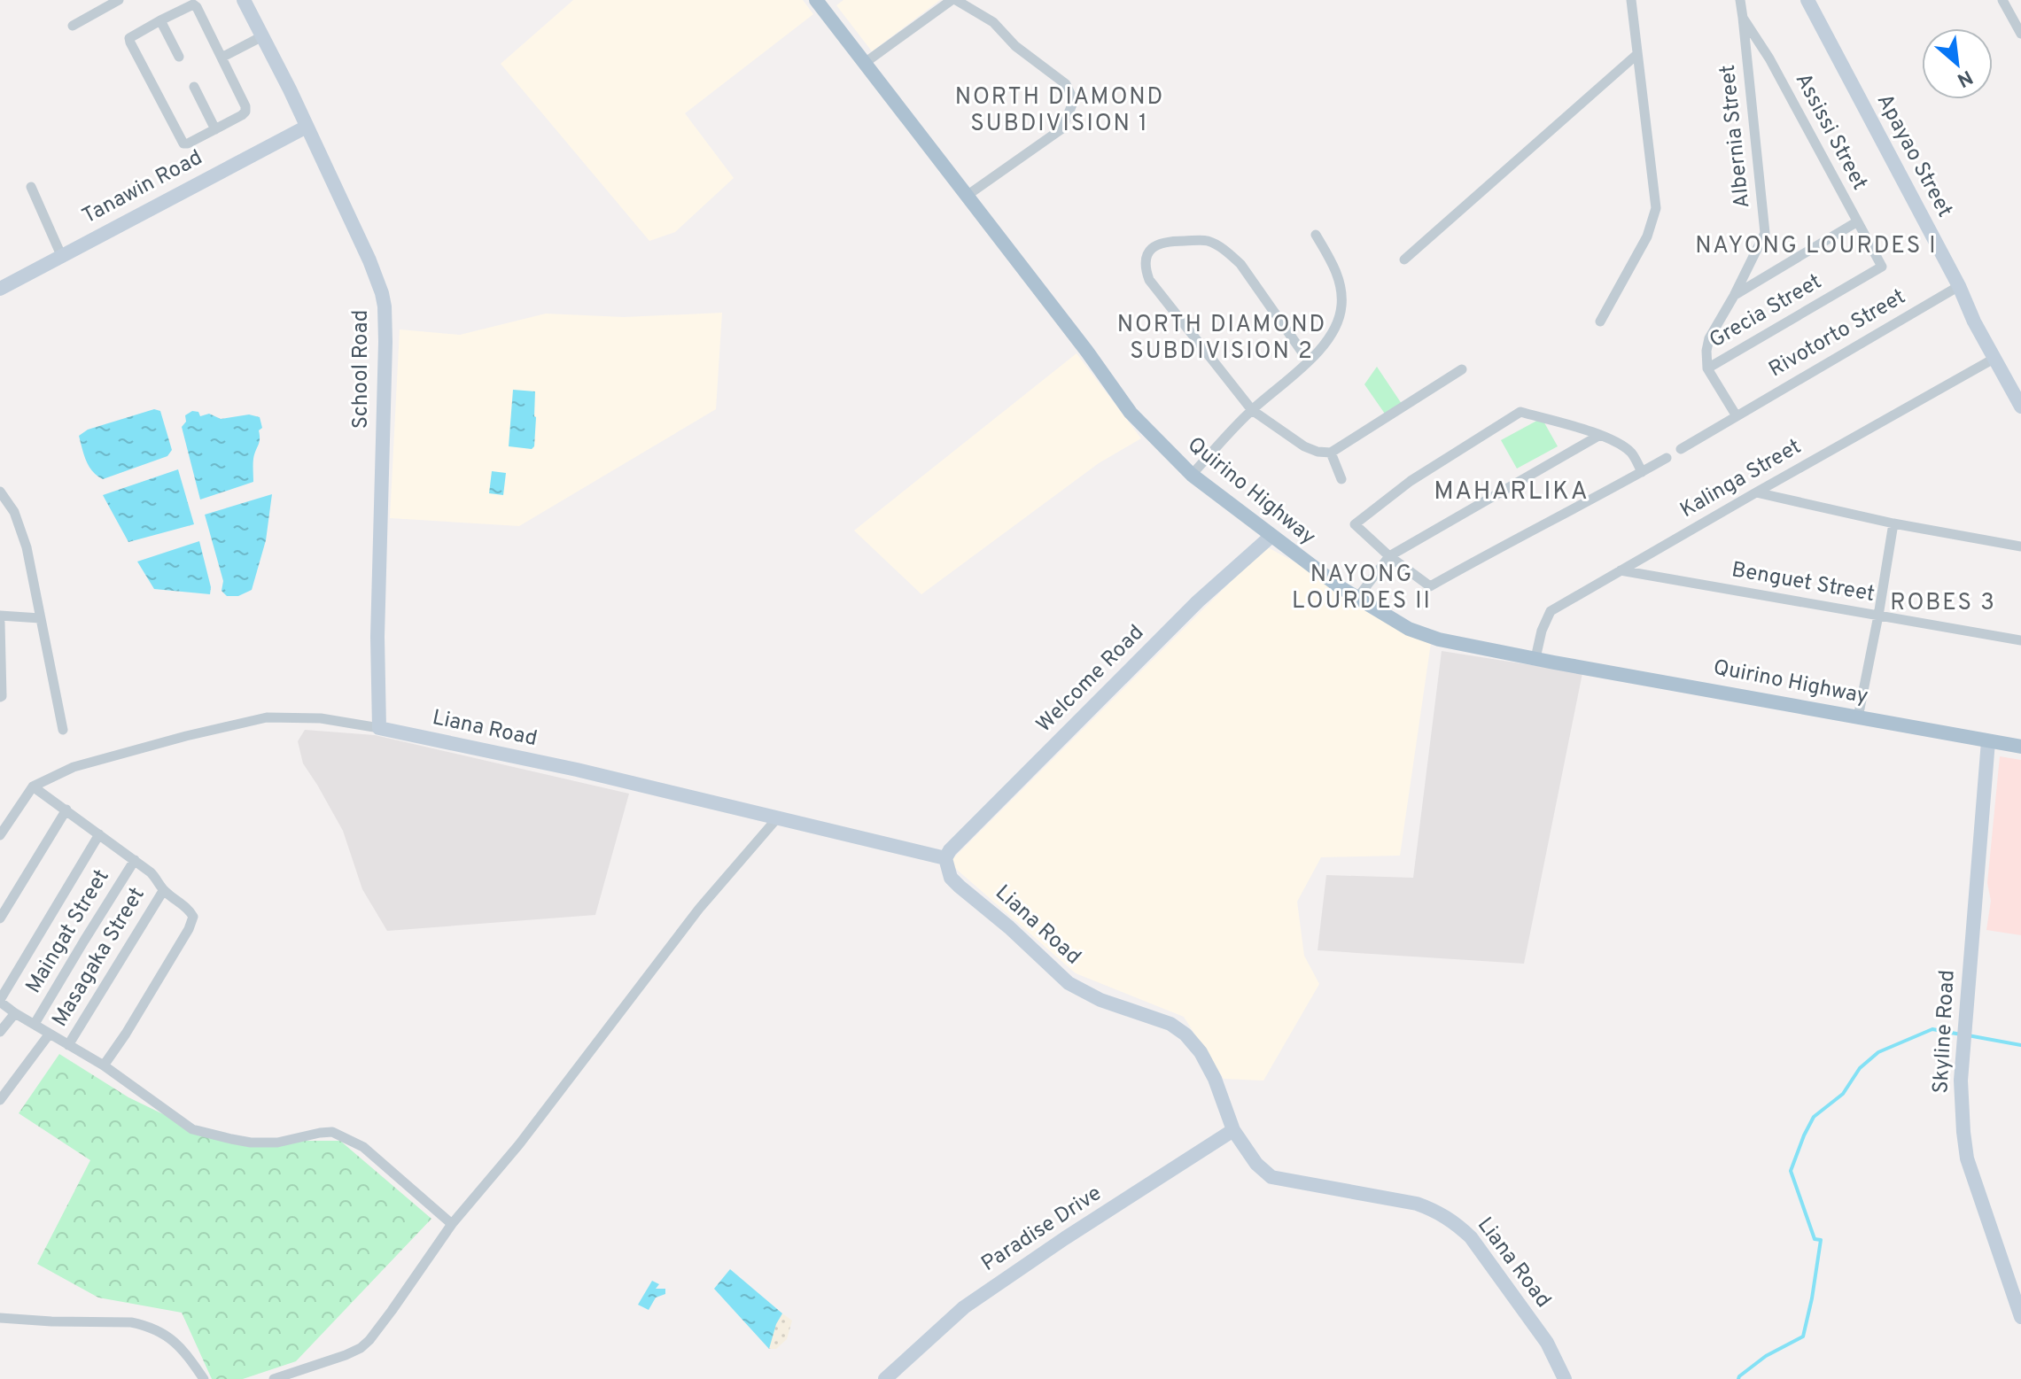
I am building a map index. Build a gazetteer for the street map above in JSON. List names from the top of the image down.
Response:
{
  "streets": {
    "main road": ["Quirino Highway"],
    "street": [
      "Assissi Street",
      "Albernia Street",
      "Apayao Street",
      "Tanawin Road",
      "Grecia Street",
      "Rivotorto Street",
      "School Road",
      "Kalinga Street",
      "Benguet Street",
      "Welcome Road",
      "Liana Road",
      "Maingat Street",
      "Masagaka Street",
      "Skyline Road",
      "Paradise Drive"
    ]
  },
  "crossings": [
    ["Assissi Street", "Albernia Street"],
    ["Assissi Street", "Grecia Street"],
    ["Albernia Street", "Grecia Street"],
    ["Apayao Street", "Rivotorto Street"],
    ["Apayao Street", "Kalinga Street"],
    ["Tanawin Road", "School Road"],
    ["School Road", "Liana Road"],
    ["Kalinga Street", "Quirino Highway"],
    ["Kalinga Street", "Benguet Street"],
    ["Quirino Highway", "Welcome Road"],
    ["Quirino Highway", "Skyline Road"],
    ["Welcome Road", "Liana Road"],
    ["Liana Road", "Paradise Drive"]
  ],
  "districts": [
    "NORTH DIAMOND SUBDIVISION 1",
    "NAYONG LOURDES I",
    "NORTH DIAMOND SUBDIVISION 2",
    "MAHARLIKA",
    "NAYONG LOURDES II",
    "ROBES 3"
  ],
  "north": "bottom right"
}
